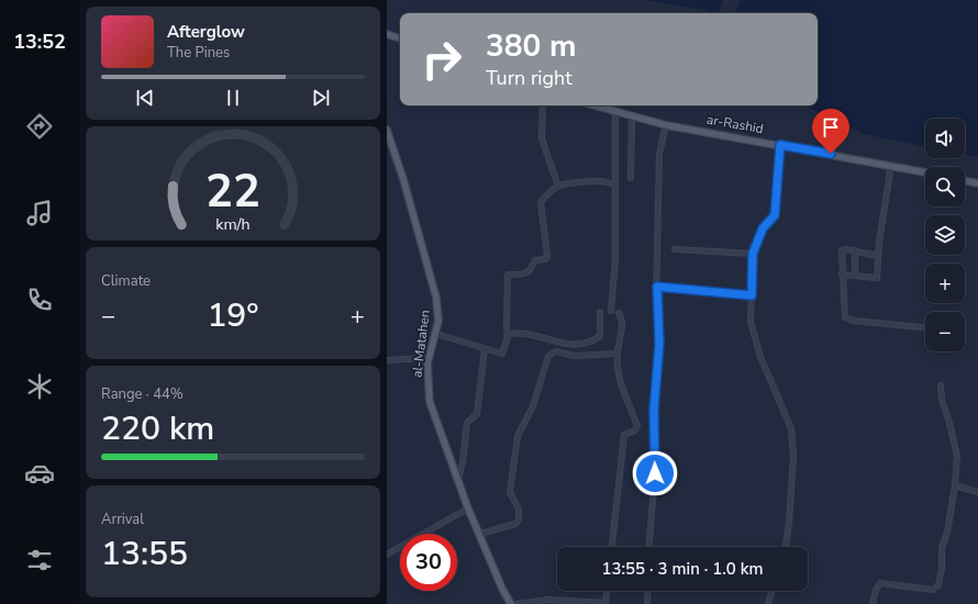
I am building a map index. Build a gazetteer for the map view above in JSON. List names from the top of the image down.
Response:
{
  "streets": {
    "main road": ["ar-Rashid", "al-Matahen"]
  },
  "page": {
    "tabs": "13:52",
    "turn": ["380 m", "Turn right"],
    "song": ["Afterglow", "The Pines"],
    "map_buttons": ["+", "−"],
    "tile": [
      "Climate",
      ["Range · 44%", "220 km"],
      ["Arrival", "13:55"]
    ],
    "heat": ["−", "19°", "+"],
    "limit": "30",
    "trip": "13:55 · 3 min · 1.0 km",
    "gauge": ["22", "km/h"]
  }
}
